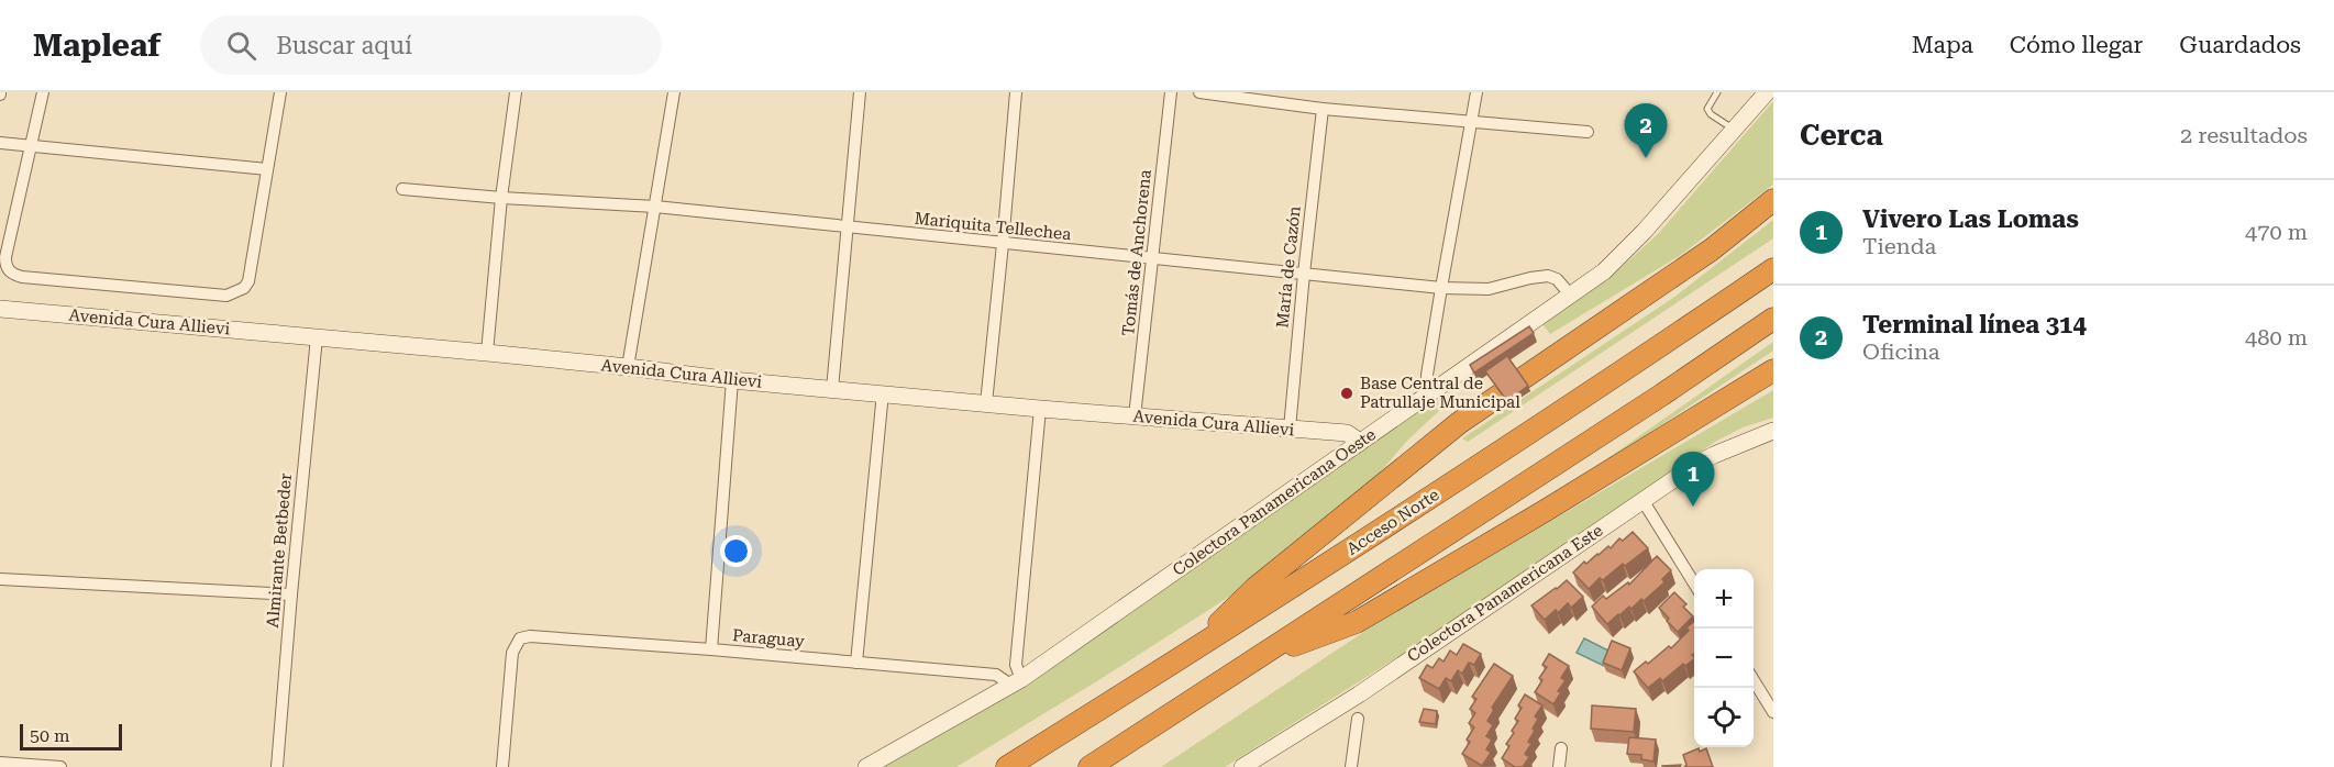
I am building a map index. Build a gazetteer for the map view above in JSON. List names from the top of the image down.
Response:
{
  "streets": {
    "highway": ["Acceso Norte"],
    "street": [
      "Mariquita Tellechea",
      "Tomás de Anchorena",
      "María de Cazón",
      "Avenida Cura Allievi",
      "Colectora Panamericana Oeste",
      "Almirante Betbeder",
      "Colectora Panamericana Este",
      "Paraguay"
    ]
  },
  "crossings": [
    ["Mariquita Tellechea", "Tomás de Anchorena"],
    ["Mariquita Tellechea", "María de Cazón"],
    ["Mariquita Tellechea", "Colectora Panamericana Oeste"],
    ["Tomás de Anchorena", "Avenida Cura Allievi"],
    ["María de Cazón", "Avenida Cura Allievi"],
    ["Avenida Cura Allievi", "Colectora Panamericana Oeste"],
    ["Avenida Cura Allievi", "Almirante Betbeder"],
    ["Colectora Panamericana Oeste", "Paraguay"]
  ],
  "places": ["Base Central de Patrullaje Municipal"],
  "scale_bar": "50 m",
  "page": {
    "header": "Mapleaf",
    "search": "Buscar aquí",
    "nav": ["Mapa", "Cómo llegar", "Guardados"],
    "heading": ["Cerca", "2 resultados"],
    "pins": ["2", "1"],
    "list": [
      {
        "mark": "1",
        "name": "Vivero Las Lomas",
        "note": "Tienda",
        "value": "470 m"
      },
      {
        "mark": "2",
        "name": "Terminal línea 314",
        "note": "Oficina",
        "value": "480 m"
      }
    ],
    "map_buttons": ["+", "−"],
    "scale": "50 m"
  }
}
